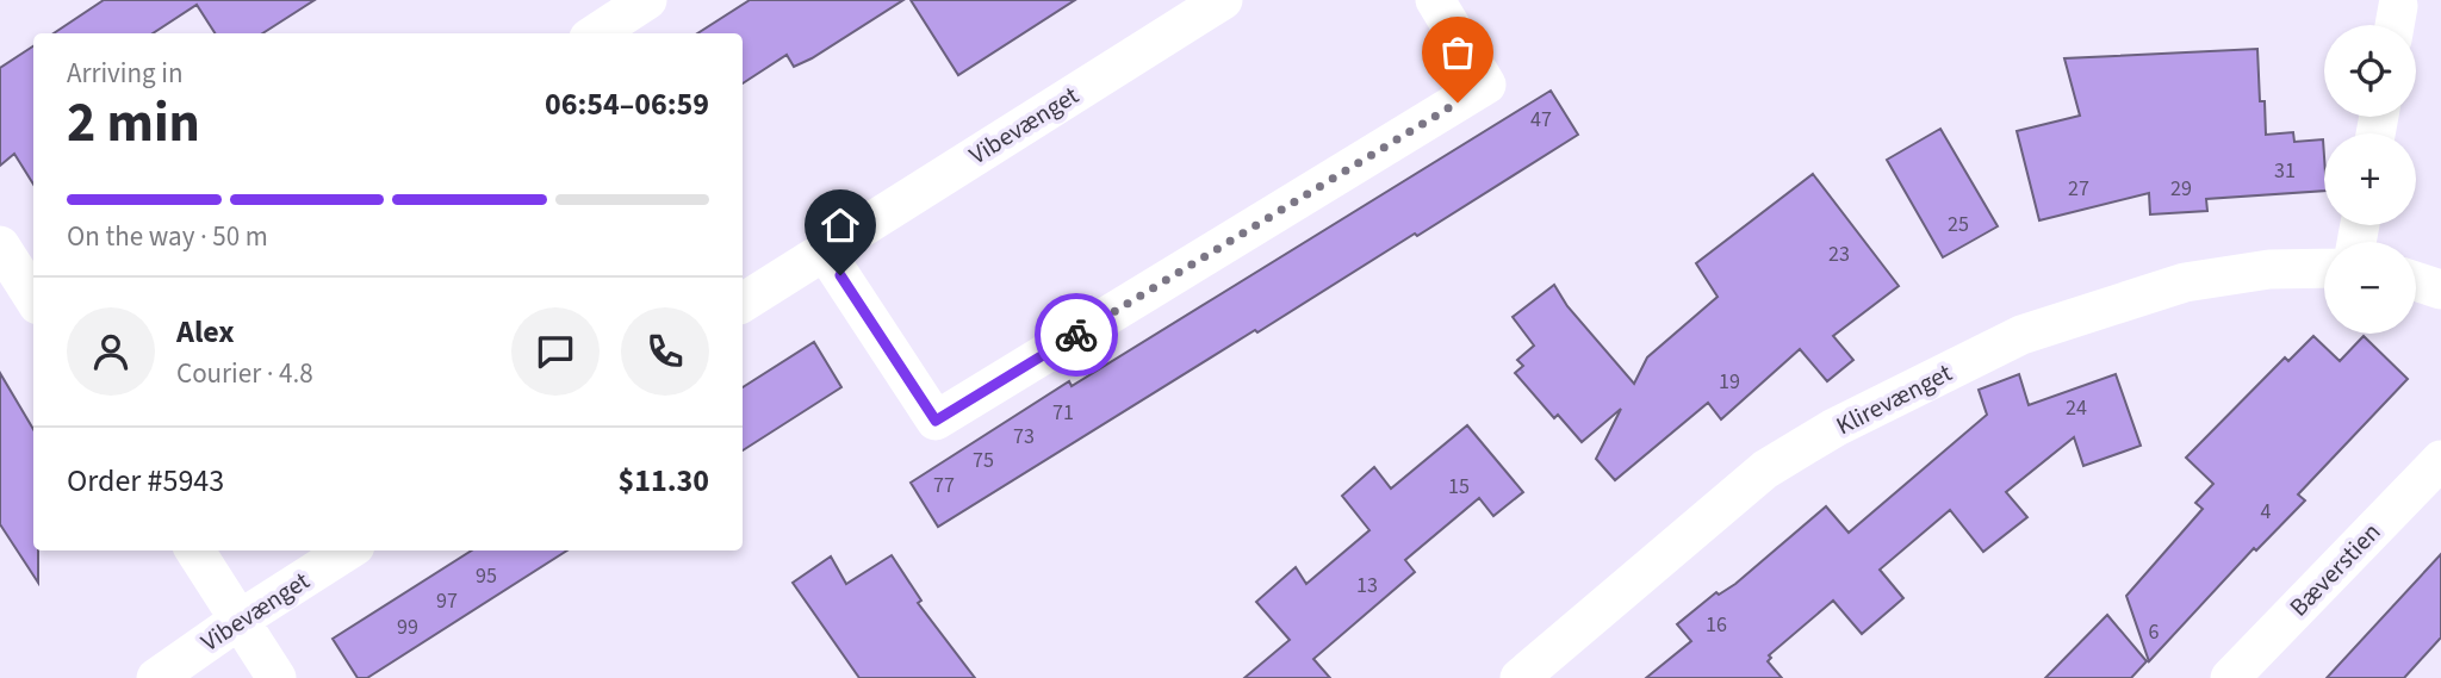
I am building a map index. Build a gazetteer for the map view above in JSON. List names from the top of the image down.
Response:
{
  "streets": {
    "street": ["Vibevænget", "Klirevænget", "Bæverstien"]
  },
  "house_numbers": [
    "47",
    "31",
    "27",
    "29",
    "25",
    "23",
    "19",
    "24",
    "71",
    "73",
    "75",
    "77",
    "15",
    "4",
    "95",
    "13",
    "97",
    "16",
    "99",
    "6"
  ],
  "page": {
    "map_buttons": ["+", "−"],
    "heading": ["2 min", "Arriving in", "06:54–06:59"],
    "panel": [
      "Alex",
      "Courier · 4.8",
      "Order #5943",
      "$11.30"
    ],
    "bar": "On the way · 50 m"
  }
}
